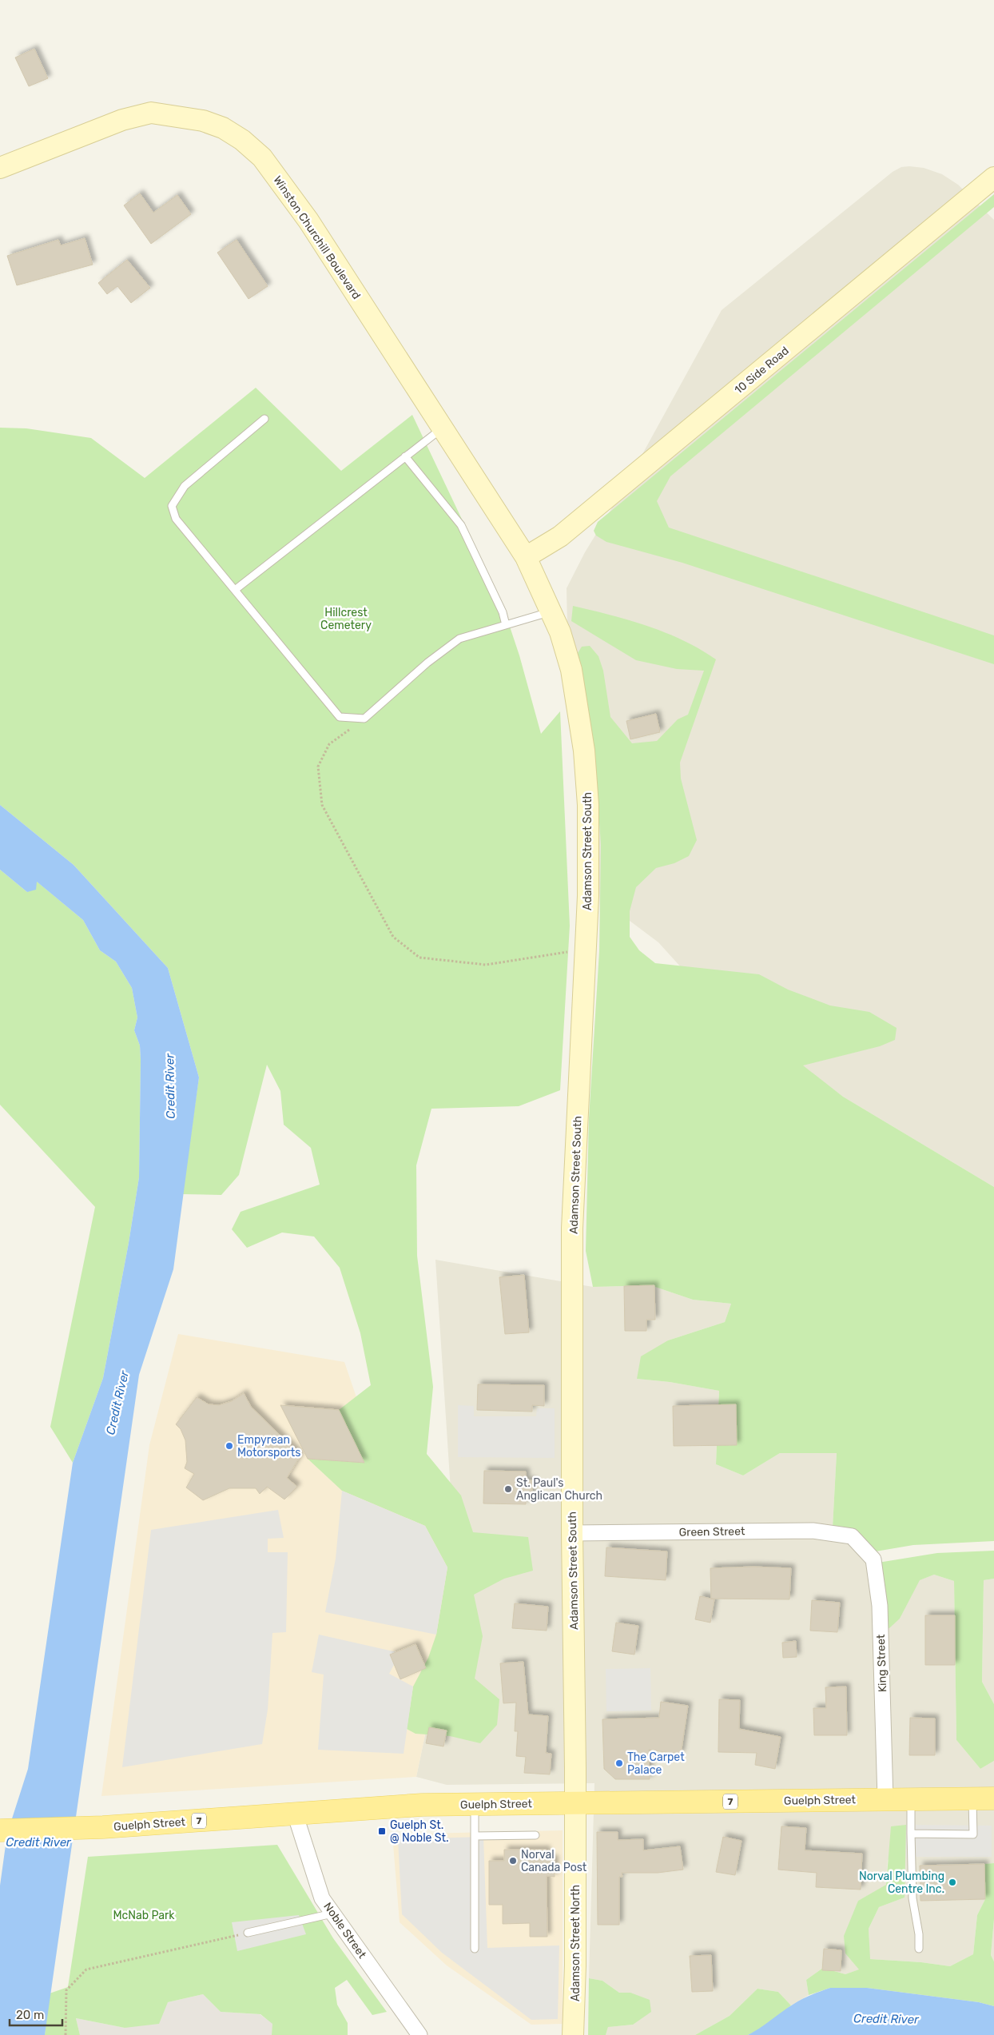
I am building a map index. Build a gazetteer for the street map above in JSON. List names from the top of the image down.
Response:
{
  "streets": {
    "main road": [
      "Winston Churchill Boulevard",
      "10 Side Road",
      "Adamson Street South",
      "Guelph Street",
      "7",
      "Adamson Street North"
    ],
    "street": ["Green Street", "King Street", "Noble Street"]
  },
  "crossings": [
    ["Winston Churchill Boulevard", "10 Side Road"],
    ["Winston Churchill Boulevard", "Adamson Street South"],
    ["10 Side Road", "Adamson Street South"],
    ["Adamson Street South", "Green Street"],
    ["Adamson Street South", "Guelph Street"],
    ["Adamson Street South", "Adamson Street North"],
    ["Green Street", "King Street"],
    ["King Street", "Guelph Street"],
    ["Guelph Street", "Noble Street"],
    ["Guelph Street", "Adamson Street North"]
  ],
  "water": ["Credit River"],
  "parks": ["Hillcrest Cemetery", "McNab Park"],
  "places": {
    "other": [
      "Empyrean Motorsports",
      "St. Paul's Anglican Church",
      "The Carpet Palace",
      "Norval Canada Post",
      "Norval Plumbing Centre Inc."
    ],
    "transit": ["Guelph St. @ Noble St."]
  },
  "scale_bar": "20 m"
}
